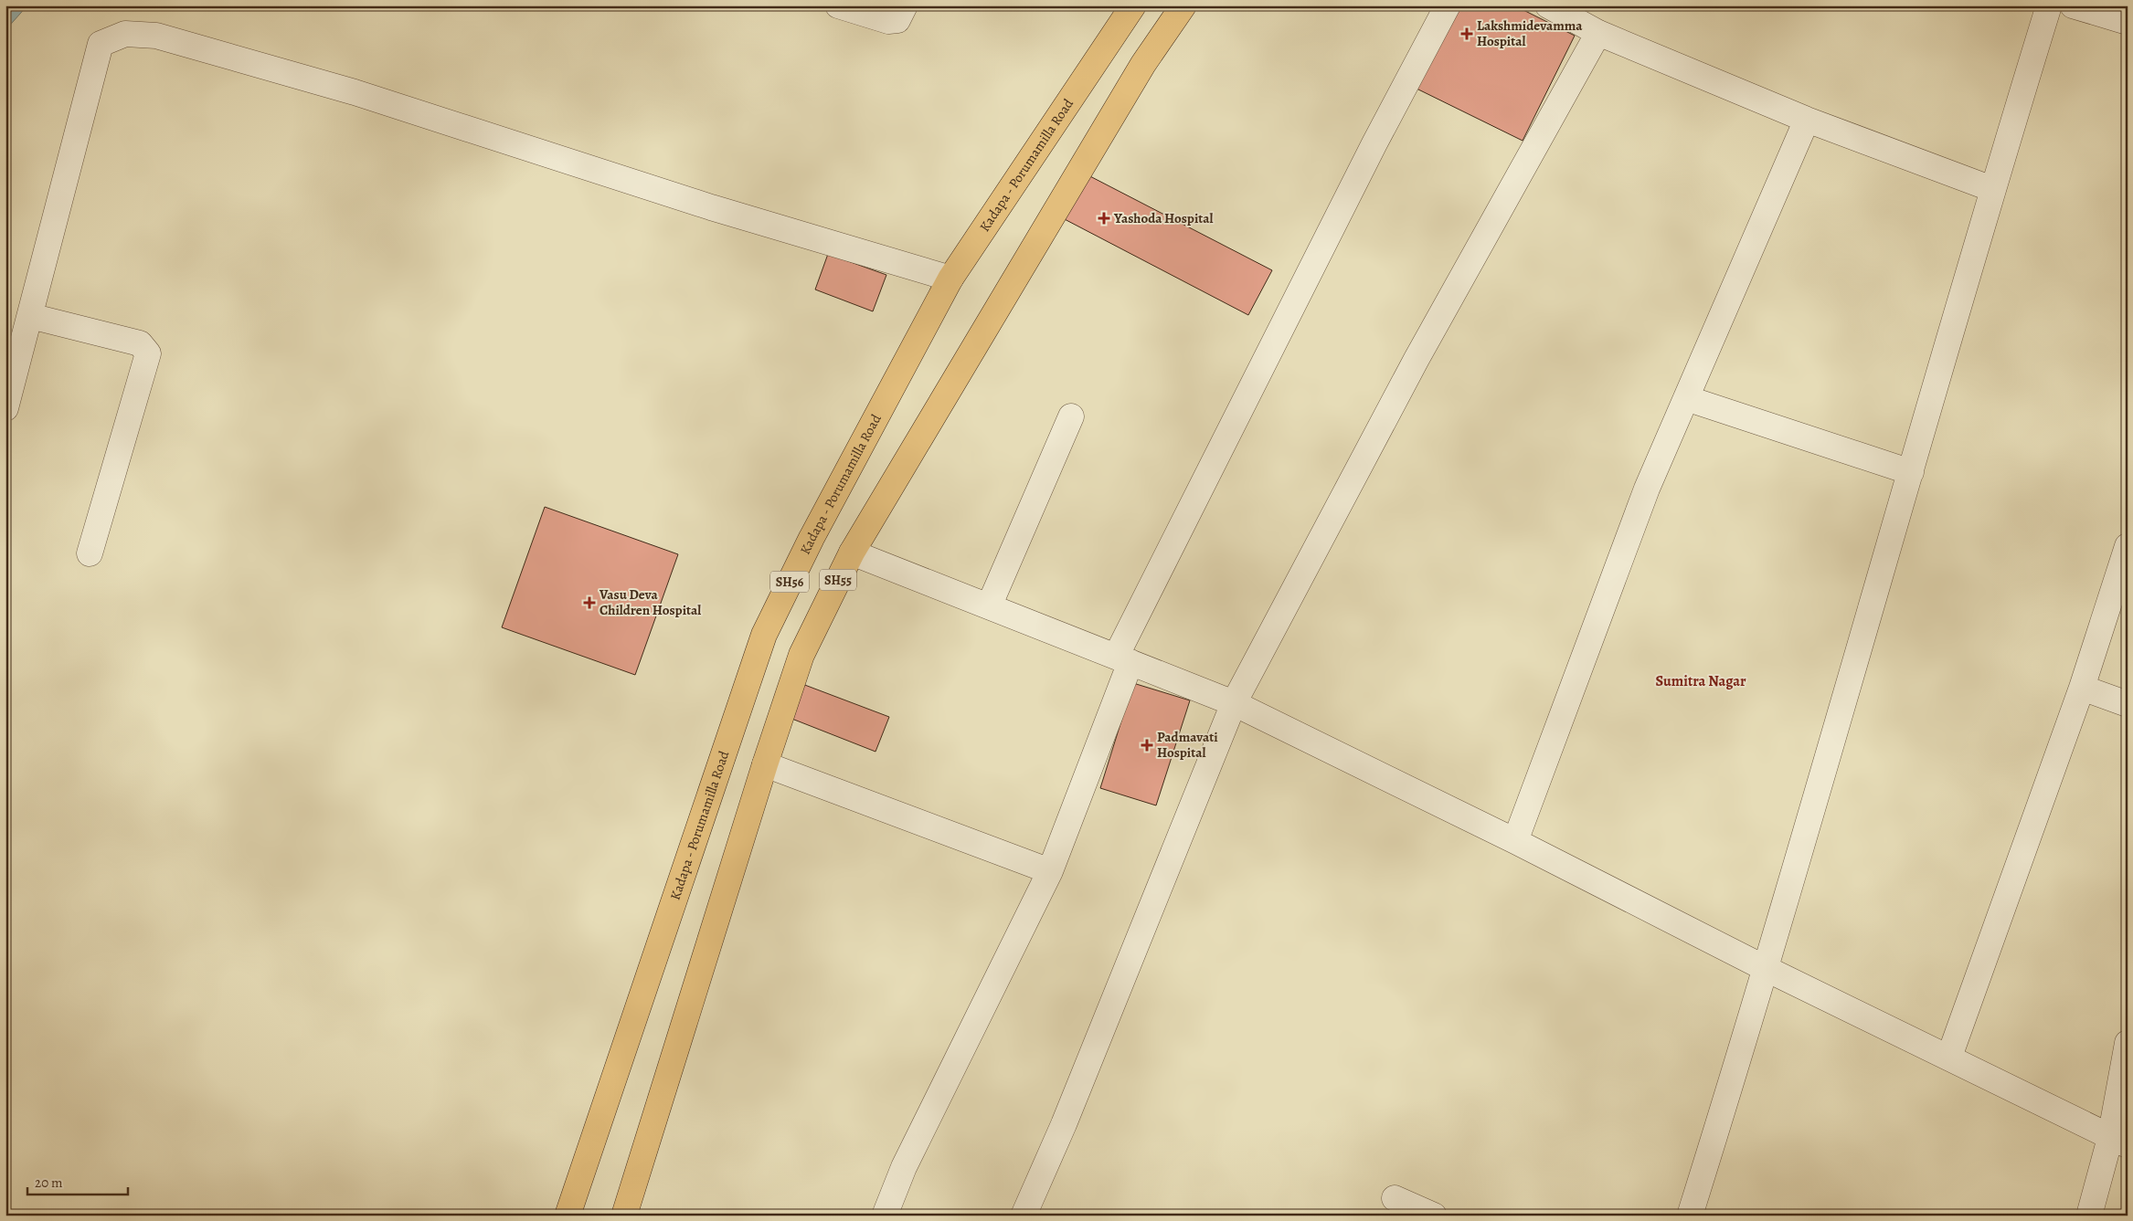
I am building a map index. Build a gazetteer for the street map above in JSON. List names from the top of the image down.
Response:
{
  "streets": {
    "main road": ["Kadapa - Porumamilla Road", "SH55", "SH56"]
  },
  "districts": ["Sumitra Nagar"],
  "places": {
    "health": [
      "Lakshmidevamma Hospital",
      "Yashoda Hospital",
      "Vasu Deva Children Hospital",
      "Padmavati Hospital"
    ]
  },
  "scale_bar": "20 m"
}
